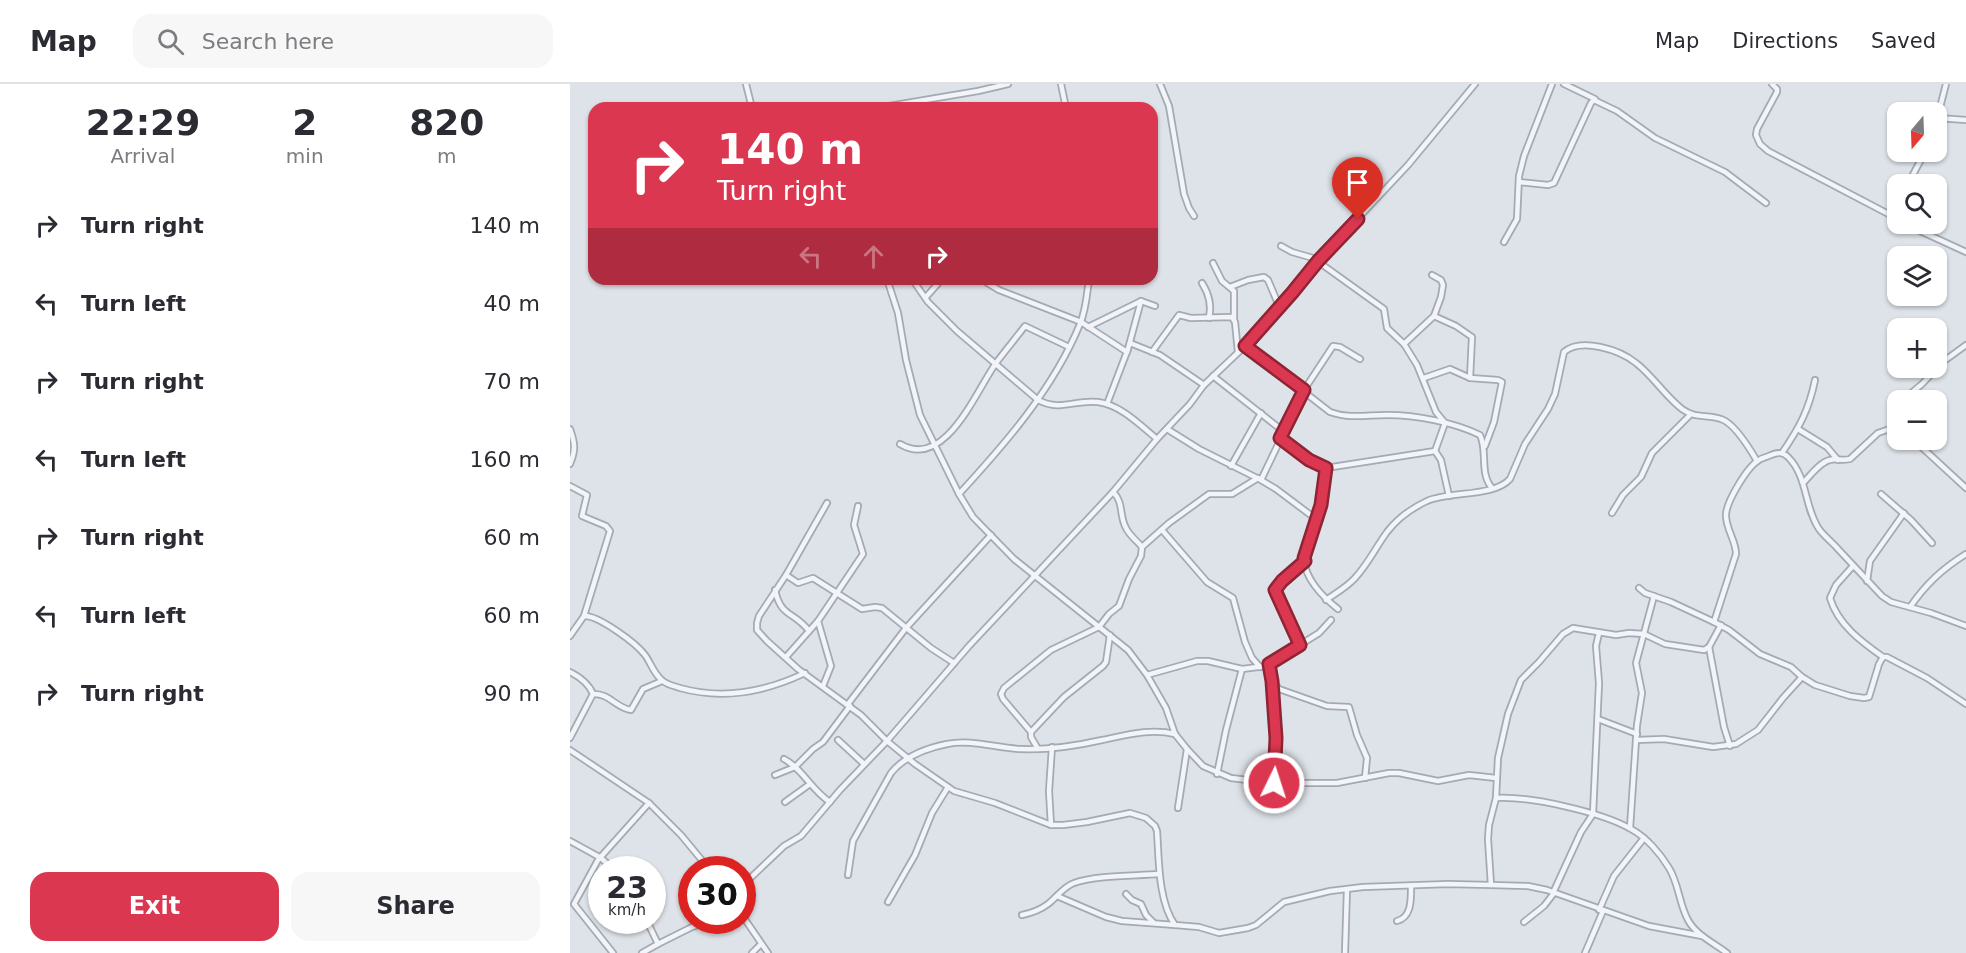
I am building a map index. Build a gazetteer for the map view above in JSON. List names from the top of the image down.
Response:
{
  "north": "bottom",
  "page": {
    "header": "Map",
    "search": "Search here",
    "nav": ["Map", "Directions", "Saved"],
    "eta": [
      "22:29",
      "Arrival",
      "2",
      "min",
      "820",
      "m"
    ],
    "map_buttons": ["+", "−"],
    "turn": ["140 m", "Turn right"],
    "list": [
      {
        "name": "Turn right",
        "value": "140 m"
      },
      {
        "name": "Turn left",
        "value": "40 m"
      },
      {
        "name": "Turn right",
        "value": "70 m"
      },
      {
        "name": "Turn left",
        "value": "160 m"
      },
      {
        "name": "Turn right",
        "value": "60 m"
      },
      {
        "name": "Turn left",
        "value": "60 m"
      },
      {
        "name": "Turn right",
        "value": "90 m"
      }
    ],
    "speed": "23 km/h",
    "limit": "30",
    "buttons": ["Exit", "Share"]
  }
}
